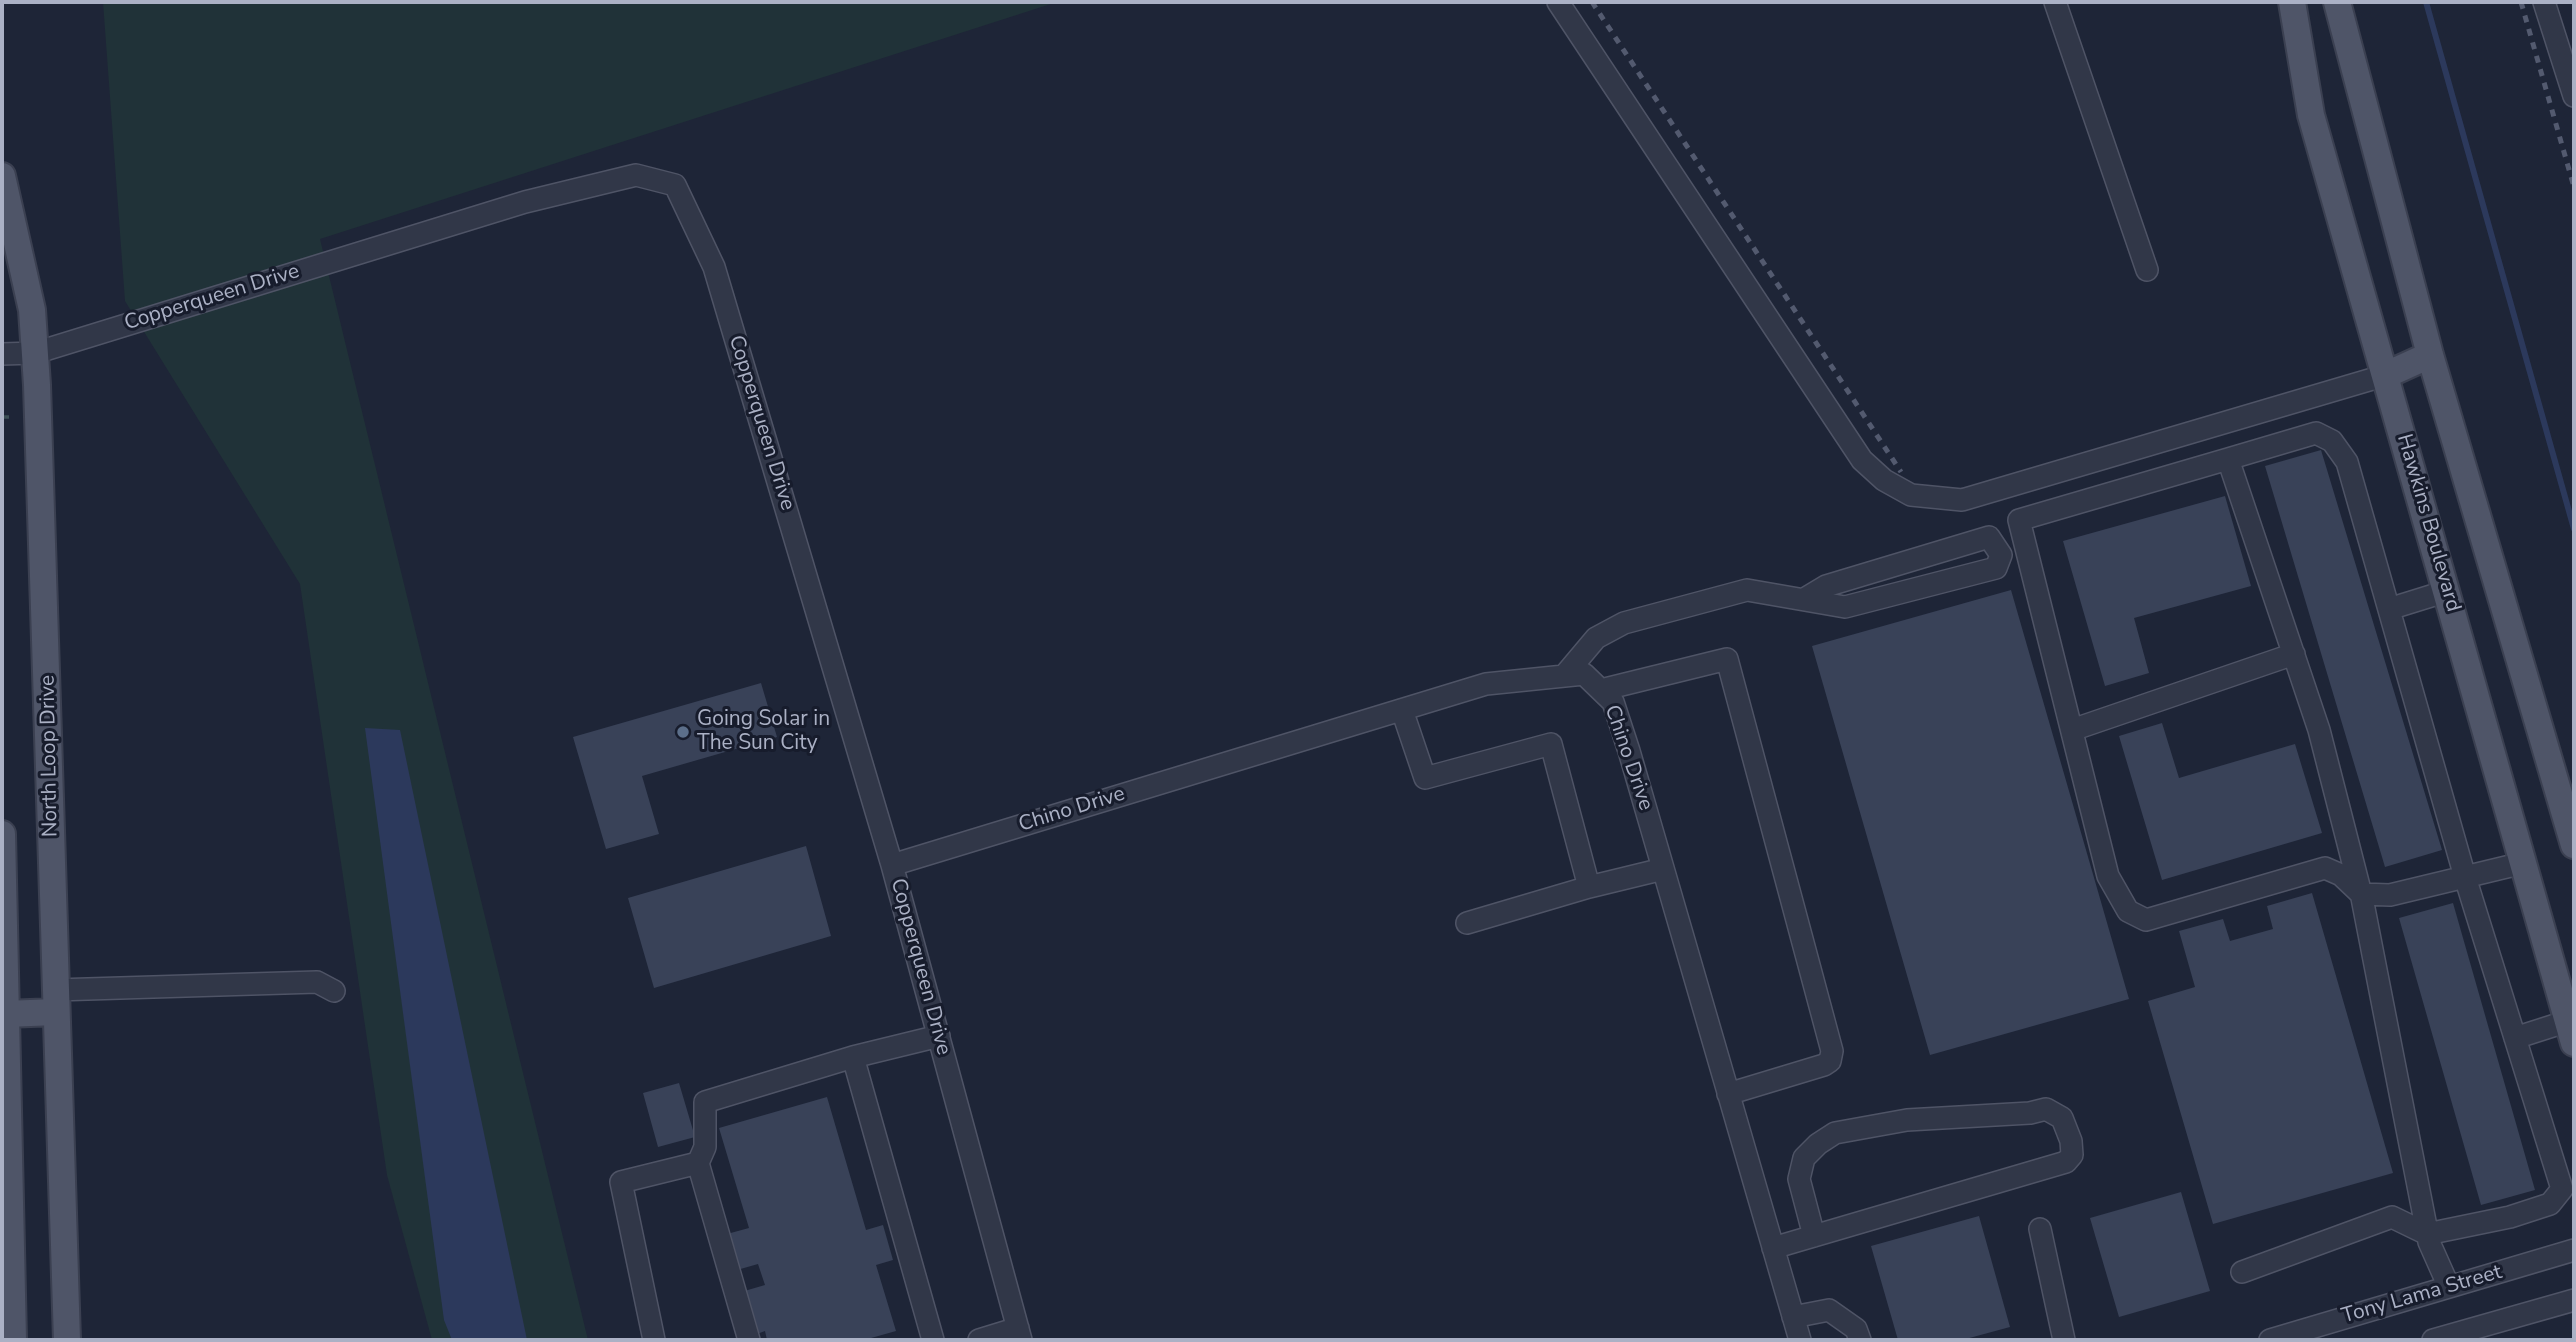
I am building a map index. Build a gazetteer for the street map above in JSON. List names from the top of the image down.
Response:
{
  "streets": {
    "main road": ["Hawkins Boulevard", "North Loop Drive"],
    "street": ["Copperqueen Drive", "Chino Drive", "Tony Lama Street"]
  },
  "crossings": [
    ["Copperqueen Drive", "North Loop Drive"],
    ["Copperqueen Drive", "Chino Drive"]
  ],
  "places": ["Going Solar in The Sun City"]
}
